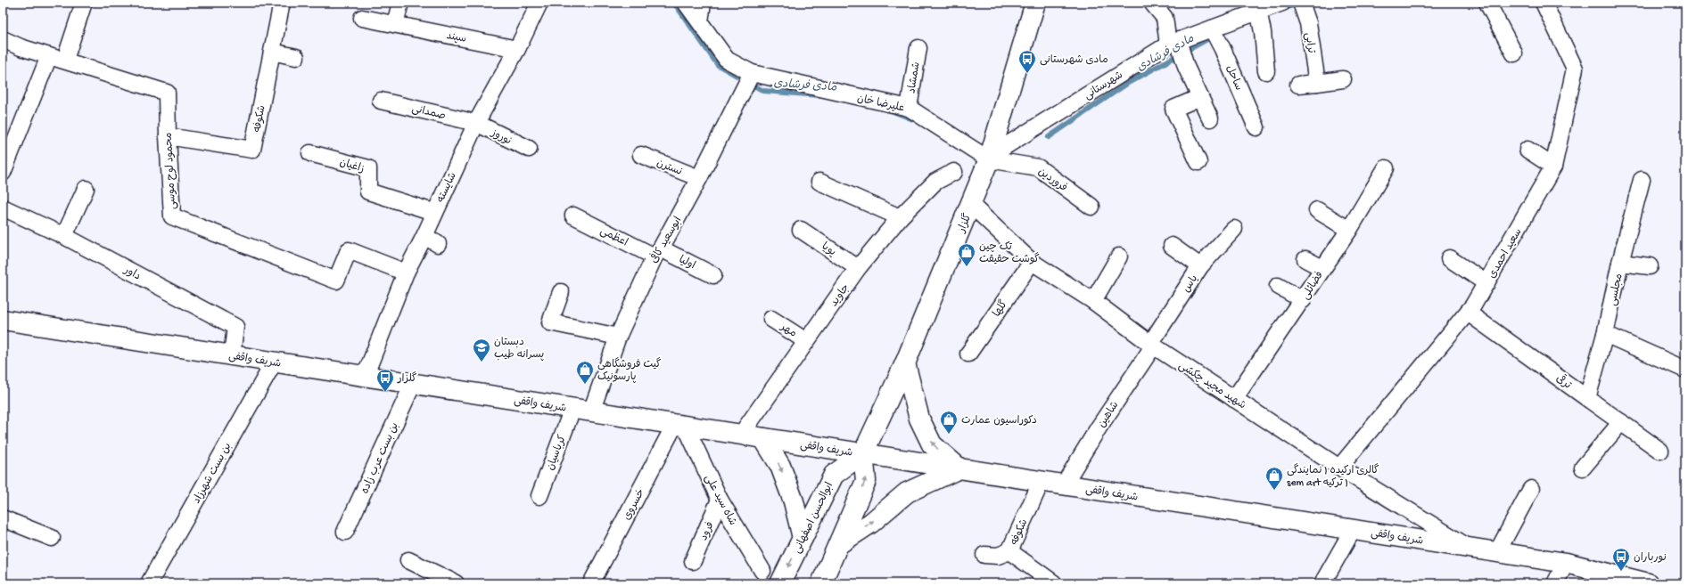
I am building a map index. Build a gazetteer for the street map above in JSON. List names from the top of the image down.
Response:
{
  "streets": {
    "main road": ["گلزار", "شریف واقفی", "ابوالحسن اصفهانی"],
    "street": [
      "سپند",
      "ترابی",
      "شمشاد",
      "ساحل",
      "شهرستانی",
      "علیرضا خان",
      "صمدانی",
      "شکوفه",
      "نوروز",
      "زاغیان",
      "نسترن",
      "محمود لوح موسی",
      "فروردین",
      "شایسته",
      "اعظمی",
      "ابوسعید کافی",
      "پویا",
      "سعید احمدی",
      "اولیا",
      "داور",
      "یاس",
      "فضائلی",
      "مجلسی",
      "جاوید",
      "گلها",
      "مهر",
      "ترقی",
      "شهید مجید چکشی",
      "شاهین",
      "کرباسیان",
      "بن بست عرب زاده",
      "بن بست شهرزاد",
      "شاه سید علی",
      "خسروی",
      "فرود"
    ]
  },
  "crossings": [
    ["سپند", "شایسته"],
    ["شمشاد", "علیرضا خان"],
    ["ساحل", "شهرستانی"],
    ["شهرستانی", "علیرضا خان"],
    ["شهرستانی", "فروردین"],
    ["شهرستانی", "گلزار"],
    ["علیرضا خان", "فروردین"],
    ["علیرضا خان", "گلزار"],
    ["علیرضا خان", "ابوسعید کافی"],
    ["صمدانی", "نوروز"],
    ["صمدانی", "شایسته"],
    ["شکوفه", "محمود لوح موسی"],
    ["شکوفه", "شریف واقفی"],
    ["نوروز", "شایسته"],
    ["زاغیان", "شایسته"],
    ["نسترن", "ابوسعید کافی"],
    ["محمود لوح موسی", "شایسته"],
    ["فروردین", "گلزار"],
    ["شایسته", "شریف واقفی"],
    ["گلزار", "شریف واقفی"],
    ["گلزار", "شهید مجید چکشی"],
    ["گلزار", "ابوالحسن اصفهانی"],
    ["اعظمی", "ابوسعید کافی"],
    ["اعظمی", "اولیا"],
    ["ابوسعید کافی", "اولیا"],
    ["ابوسعید کافی", "شریف واقفی"],
    ["ابوسعید کافی", "کرباسیان"],
    ["پویا", "جاوید"],
    ["سعید احمدی", "ترقی"],
    ["سعید احمدی", "شهید مجید چکشی"],
    ["داور", "شریف واقفی"],
    ["یاس", "شهید مجید چکشی"],
    ["یاس", "شاهین"],
    ["فضائلی", "شهید مجید چکشی"],
    ["مجلسی", "ترقی"],
    ["جاوید", "مهر"],
    ["جاوید", "شریف واقفی"],
    ["گلها", "شهید مجید چکشی"],
    ["شریف واقفی", "شهید مجید چکشی"],
    ["شریف واقفی", "شاهین"],
    ["شریف واقفی", "کرباسیان"],
    ["شریف واقفی", "بن بست عرب زاده"],
    ["شریف واقفی", "بن بست شهرزاد"],
    ["شریف واقفی", "شاه سید علی"],
    ["شریف واقفی", "خسروی"],
    ["شریف واقفی", "ابوالحسن اصفهانی"],
    ["شهید مجید چکشی", "شاهین"],
    ["شاه سید علی", "خسروی"],
    ["شاه سید علی", "فرود"]
  ],
  "water": ["مادی فرشادی"],
  "places": {
    "bus stop": ["مادی شهرستانی", "گلزار", "نورباران"],
    "shop": [
      "تک چین گوشت حقیقت",
      "گیت فروشگاهی پارسونیک",
      "دکوراسیون عمارت",
      "گالری ارکیده ( نمایندگی sem art ترکیه )"
    ],
    "school or university": ["دبستان پسرانه طیب"]
  }
}
